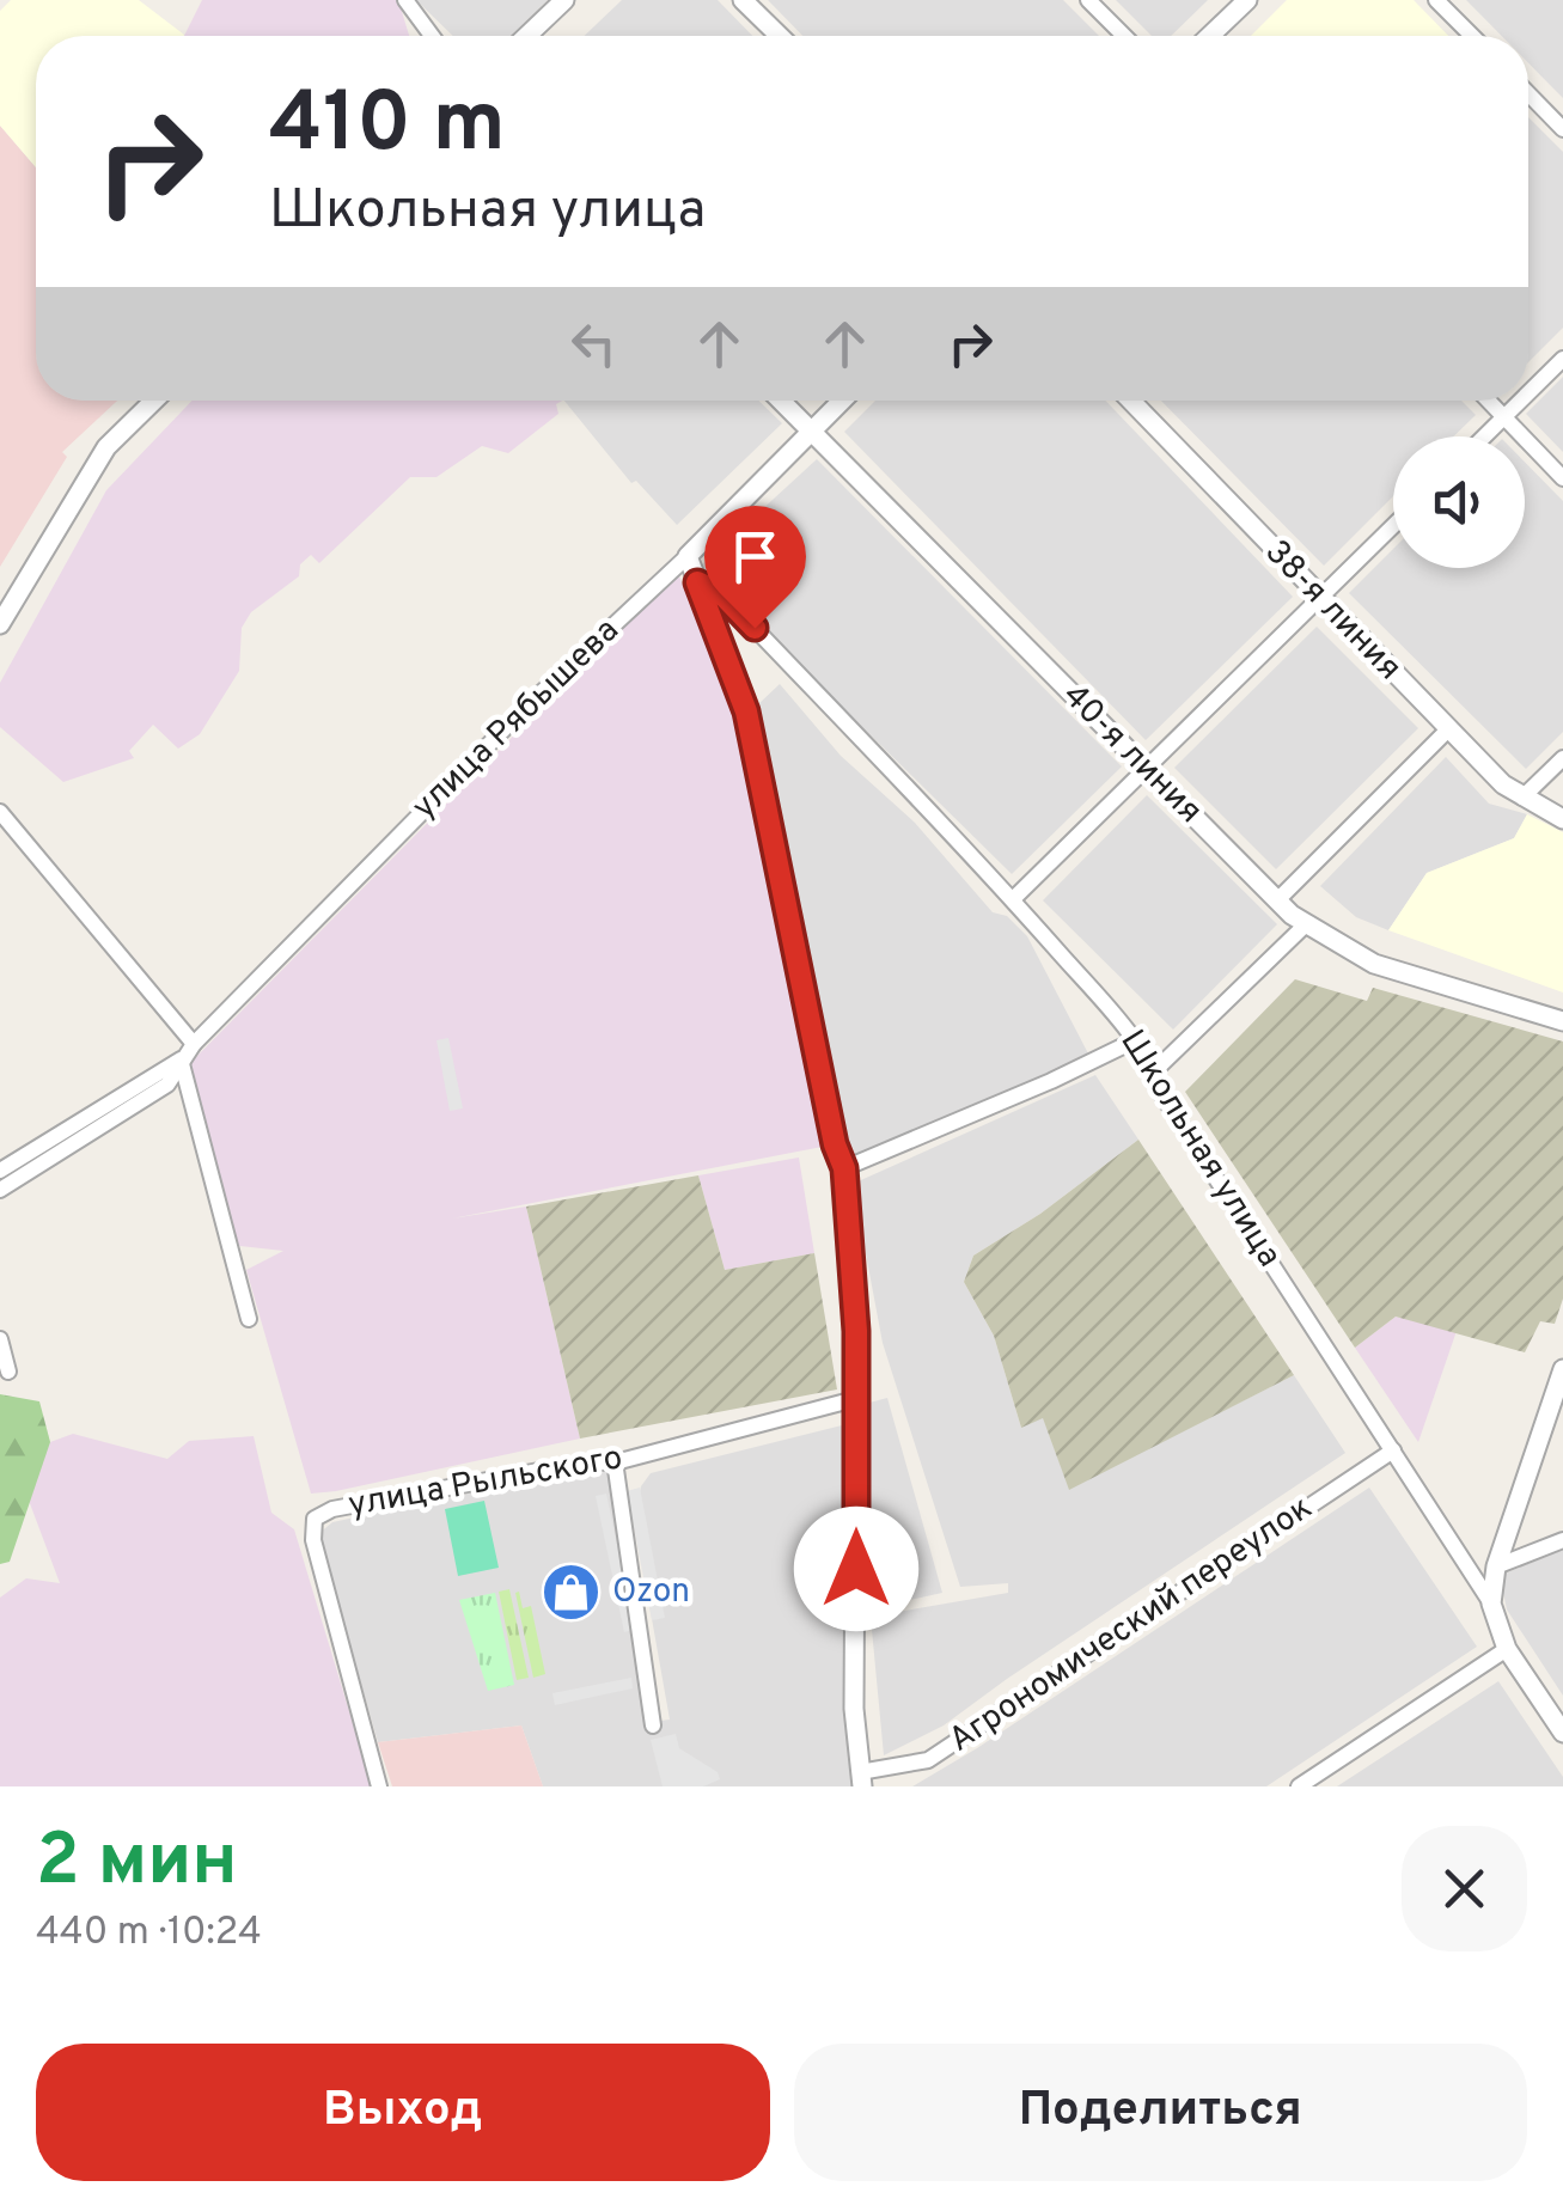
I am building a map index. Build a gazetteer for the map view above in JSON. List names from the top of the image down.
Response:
{
  "streets": {
    "street": [
      "38-я линия",
      "улица Рябышева",
      "40-я линия",
      "Школьная улица",
      "улица Рыльского",
      "Агрономический переулок"
    ]
  },
  "crossings": [
    ["улица Рябышева", "40-я линия"],
    ["Школьная улица", "Агрономический переулок"]
  ],
  "places": {
    "shop": ["Ozon"]
  },
  "page": {
    "turn": ["410 m", "Школьная улица"],
    "heading": ["2 мин", "440 m · 10:24"],
    "buttons": ["Выход", "Поделиться"]
  }
}
